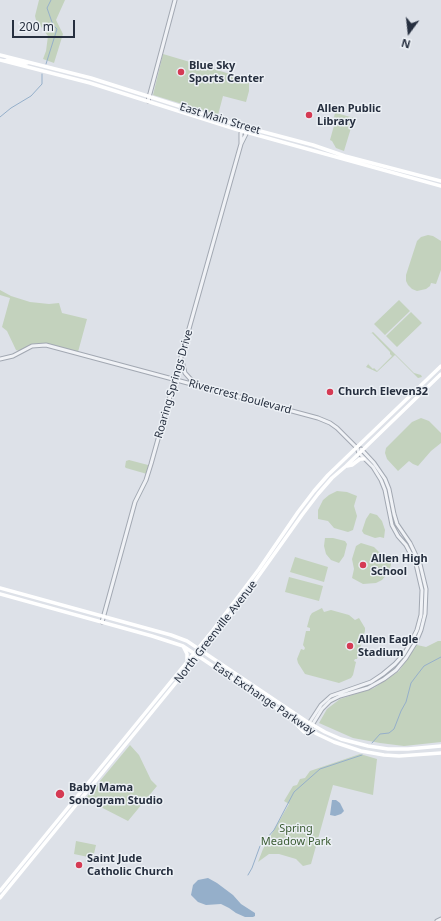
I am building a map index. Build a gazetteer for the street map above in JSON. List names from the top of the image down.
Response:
{
  "streets": {
    "main road": ["East Main Street", "North Greenville Avenue", "East Exchange Parkway"],
    "street": ["Roaring Springs Drive", "Rivercrest Boulevard"]
  },
  "crossings": [
    ["East Main Street", "Roaring Springs Drive"],
    ["Roaring Springs Drive", "Rivercrest Boulevard"],
    ["Roaring Springs Drive", "East Exchange Parkway"],
    ["Rivercrest Boulevard", "North Greenville Avenue"],
    ["Rivercrest Boulevard", "East Exchange Parkway"],
    ["North Greenville Avenue", "East Exchange Parkway"]
  ],
  "parks": ["Spring Meadow Park"],
  "places": [
    "Blue Sky Sports Center",
    "Allen Public Library",
    "Church Eleven32",
    "Allen High School",
    "Allen Eagle Stadium",
    "Baby Mama Sonogram Studio",
    "Saint Jude Catholic Church"
  ],
  "scale_bar": "200 m",
  "north": "bottom"
}
